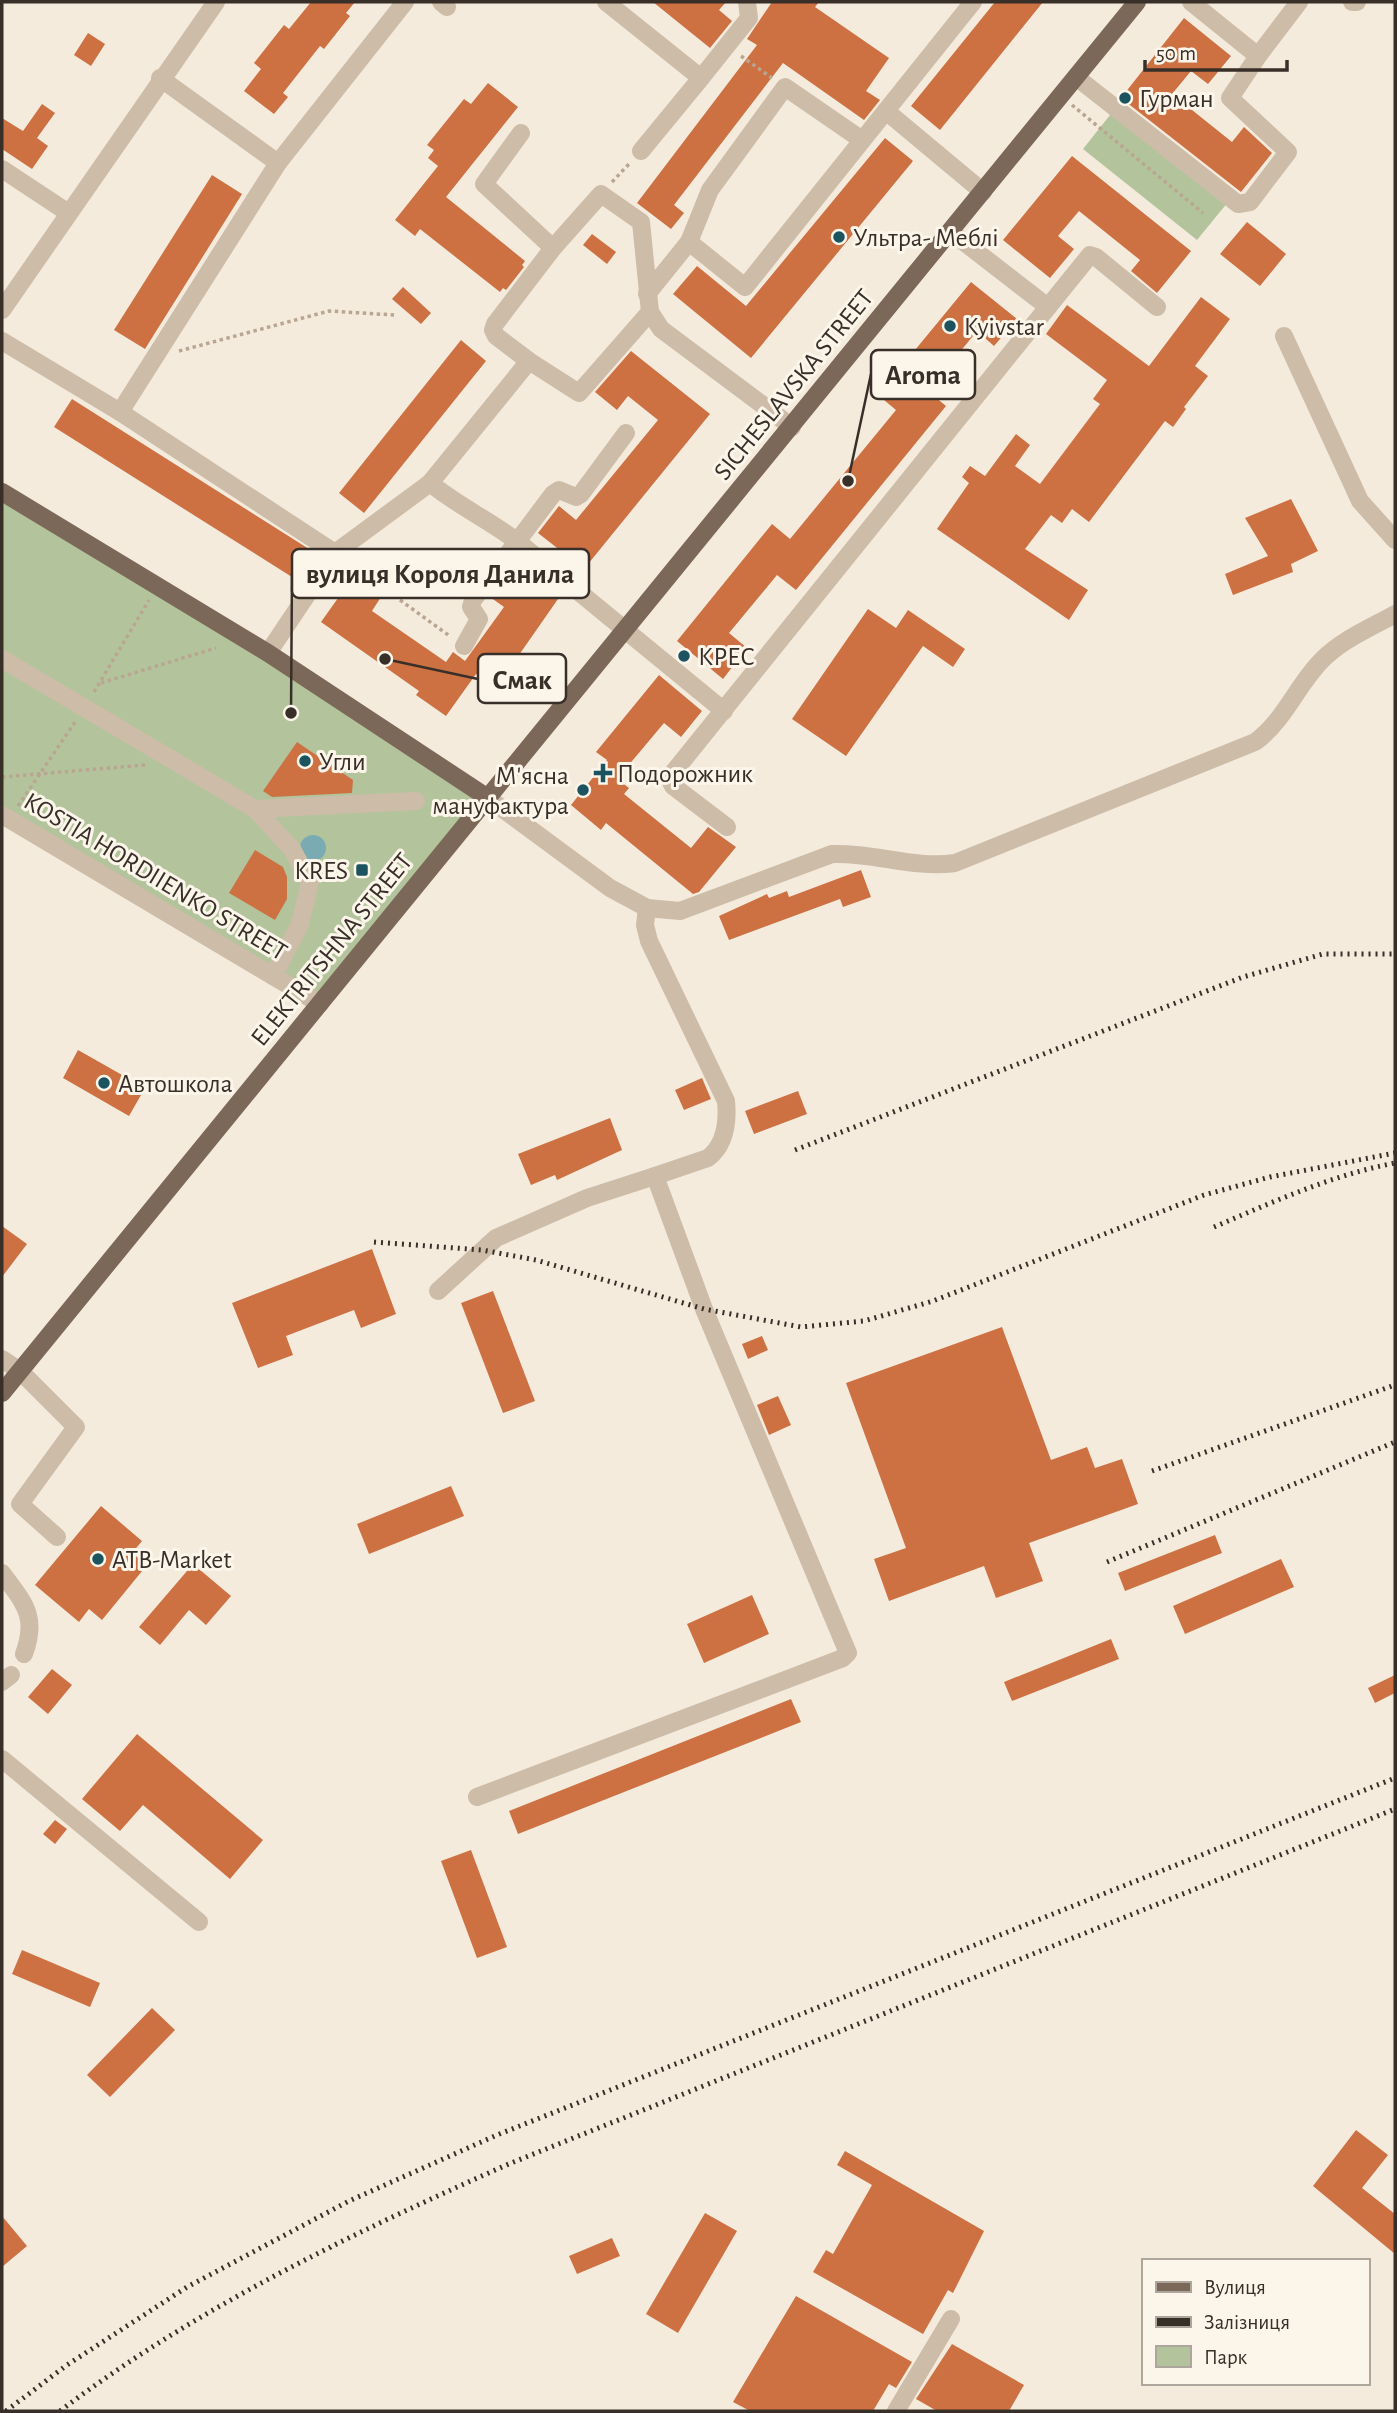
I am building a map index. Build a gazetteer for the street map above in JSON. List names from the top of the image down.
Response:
{
  "streets": {
    "main road": ["SICHESLAVSKA STREET", "ELEKTRITSHNA STREET"],
    "street": ["KOSTIA HORDIIENKO STREET"]
  },
  "crossings": [
    ["SICHESLAVSKA STREET", "ELEKTRITSHNA STREET"],
    ["KOSTIA HORDIIENKO STREET", "ELEKTRITSHNA STREET"]
  ],
  "places": {
    "other": [
      "Гурман",
      "Ультра- Меблі",
      "Kyivstar",
      "Aroma",
      "КРЕС",
      "Смак",
      "вулиця Короля Данила",
      "Угли",
      "М'ясна мануфактура",
      "Автошкола",
      "ATB-Market"
    ],
    "health": ["Подорожник"],
    "transit": ["KRES"]
  },
  "legend": ["Вулиця", "Залізниця", "Парк"],
  "scale_bar": "50 m"
}
